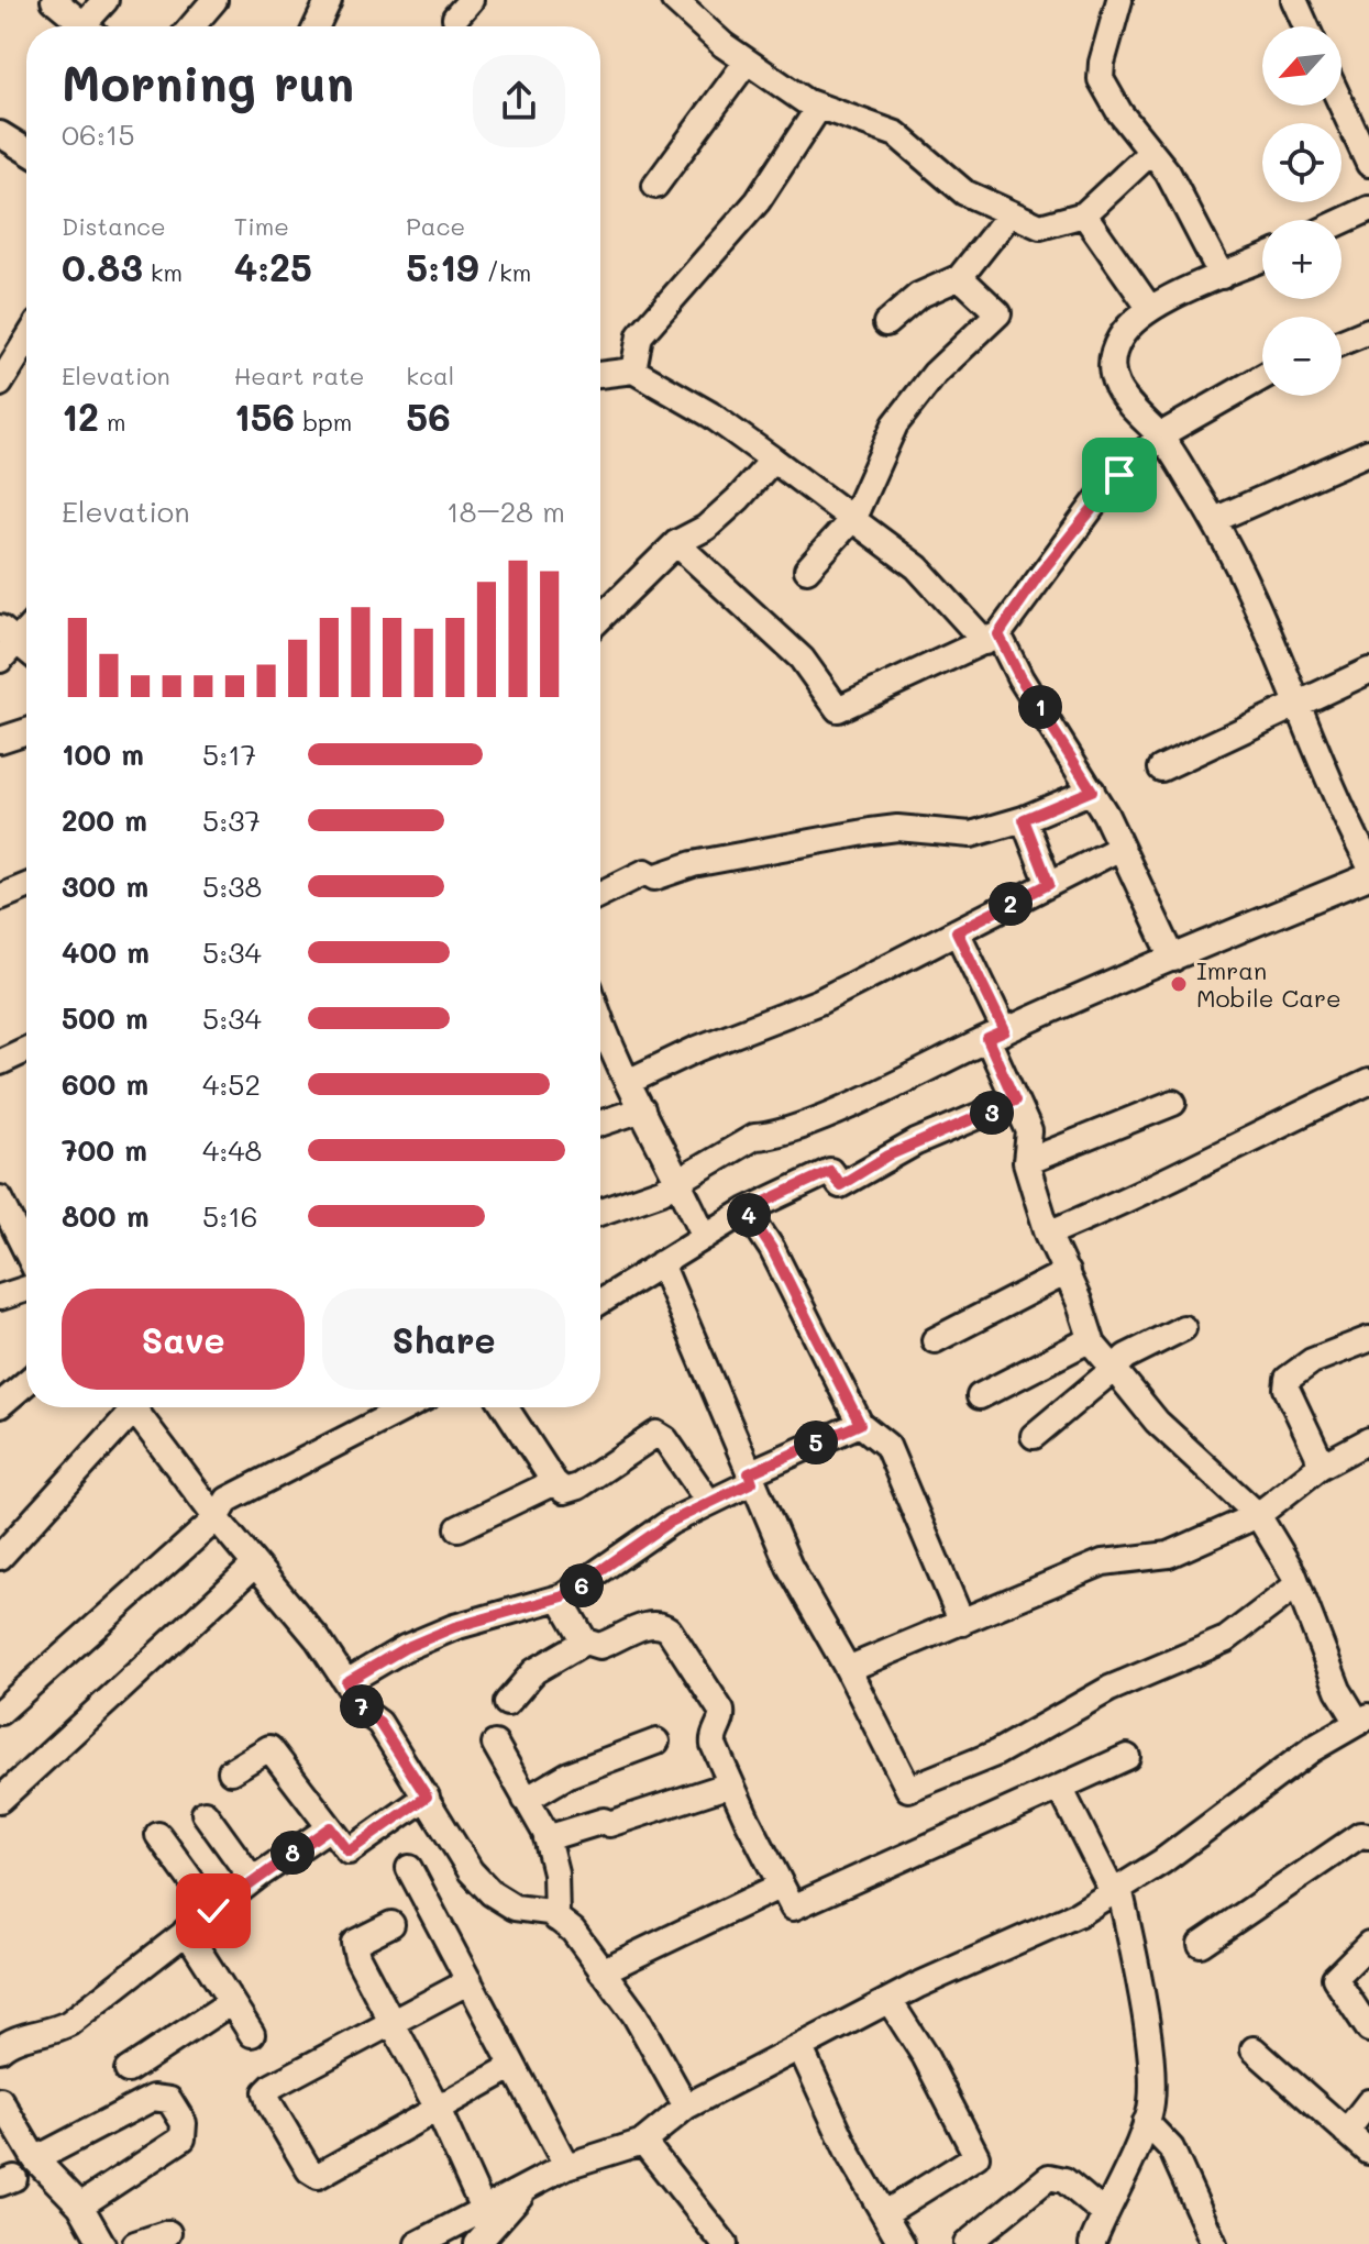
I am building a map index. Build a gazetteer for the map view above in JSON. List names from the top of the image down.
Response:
{
  "places": ["Imran Mobile Care"],
  "north": "bottom left",
  "page": {
    "map_buttons": ["+", "−"],
    "heading": ["Morning run", "06:15"],
    "stats": [
      ["Distance", "0.83 km"],
      ["Time", "4:25"],
      ["Pace", "5:19 /km"],
      ["Elevation", "12 m"],
      ["Heart rate", "156 bpm"],
      ["kcal", "56"]
    ],
    "chart": ["Elevation", "18–28 m"],
    "pins": [
      "1",
      "2",
      "3",
      "4",
      "5",
      "6",
      "7",
      "8"
    ],
    "list": [
      {
        "name": "100 m",
        "note": "5:17"
      },
      {
        "name": "200 m",
        "note": "5:37"
      },
      {
        "name": "300 m",
        "note": "5:38"
      },
      {
        "name": "400 m",
        "note": "5:34"
      },
      {
        "name": "500 m",
        "note": "5:34"
      },
      {
        "name": "600 m",
        "note": "4:52"
      },
      {
        "name": "700 m",
        "note": "4:48"
      },
      {
        "name": "800 m",
        "note": "5:16"
      }
    ],
    "buttons": ["Save", "Share"]
  }
}
